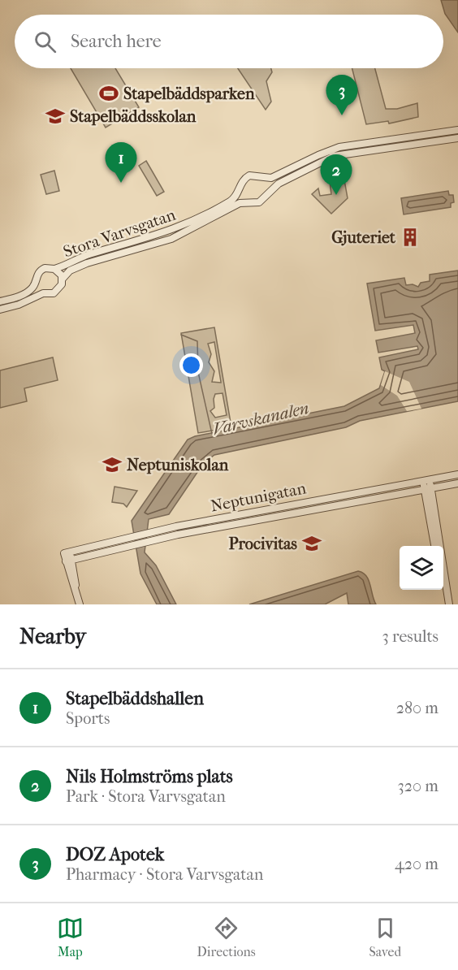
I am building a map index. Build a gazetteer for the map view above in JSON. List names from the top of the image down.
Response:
{
  "streets": {
    "street": ["Stora Varvsgatan", "Neptunigatan"]
  },
  "water": ["Varvskanalen"],
  "places": {
    "sports": ["Stapelbäddsparken"],
    "school or university": ["Stapelbäddsskolan", "Neptuniskolan", "Procivitas"],
    "building": ["Gjuteriet"]
  },
  "page": {
    "search": "Search here",
    "pins": ["3", "1", "2"],
    "heading": ["Nearby", "3 results"],
    "list": [
      {
        "mark": "1",
        "name": "Stapelbäddshallen",
        "note": "Sports",
        "value": "280 m"
      },
      {
        "mark": "2",
        "name": "Nils Holmströms plats",
        "note": "Park · Stora Varvsgatan",
        "value": "320 m"
      },
      {
        "mark": "3",
        "name": "DOZ Apotek",
        "note": "Pharmacy · Stora Varvsgatan",
        "value": "420 m"
      }
    ],
    "nav": ["Map", "Directions", "Saved"]
  }
}
